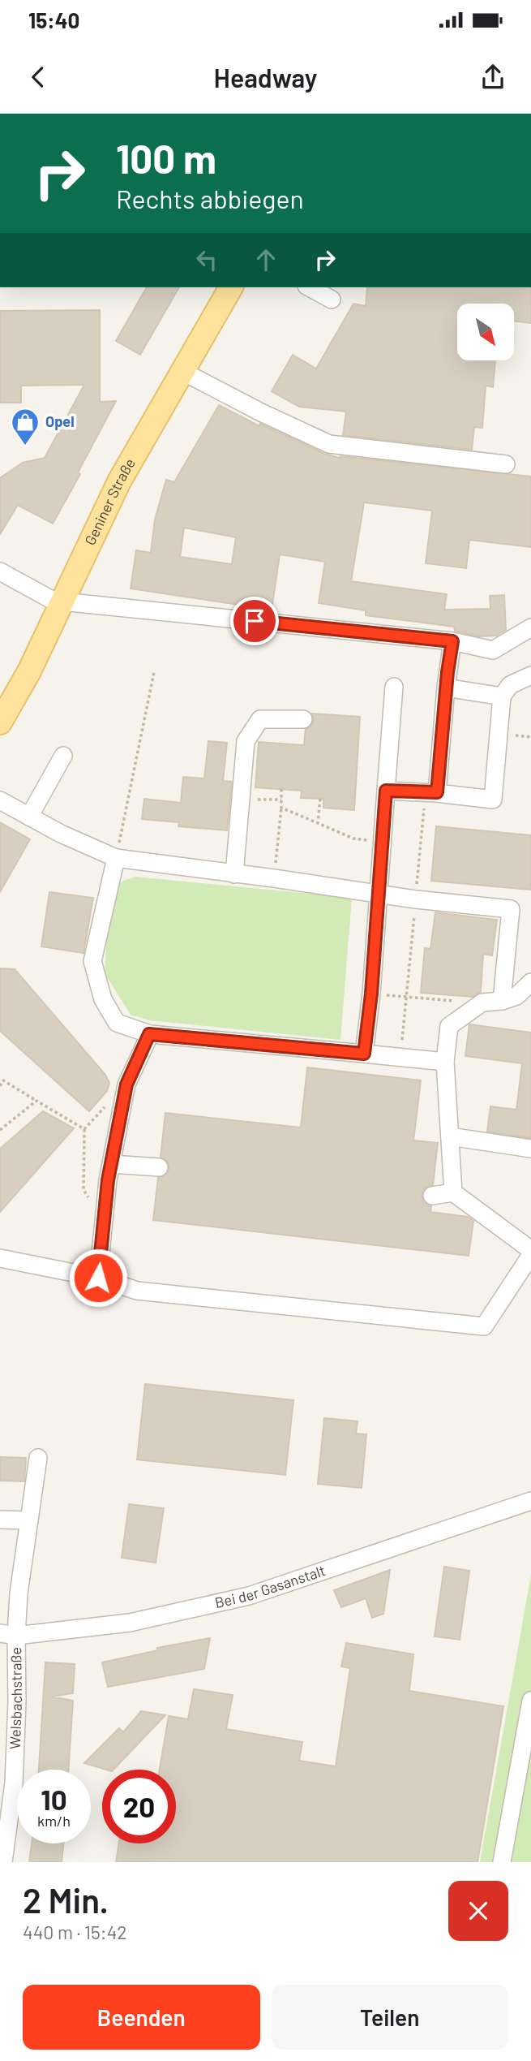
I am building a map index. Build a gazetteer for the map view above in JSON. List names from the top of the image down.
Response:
{
  "streets": {
    "main road": ["Geniner Straße"],
    "street": ["Bei der Gasanstalt", "Welsbachstraße"]
  },
  "crossings": [
    ["Bei der Gasanstalt", "Welsbachstraße"]
  ],
  "places": {
    "shop": ["Opel"]
  },
  "north": "bottom right",
  "page": {
    "status": "15:40",
    "header": "Headway",
    "turn": ["100 m", "Rechts abbiegen"],
    "speed": "10 km/h",
    "limit": "20",
    "heading": ["2 Min.", "440 m · 15:42"],
    "buttons": ["Beenden", "Teilen"]
  }
}
